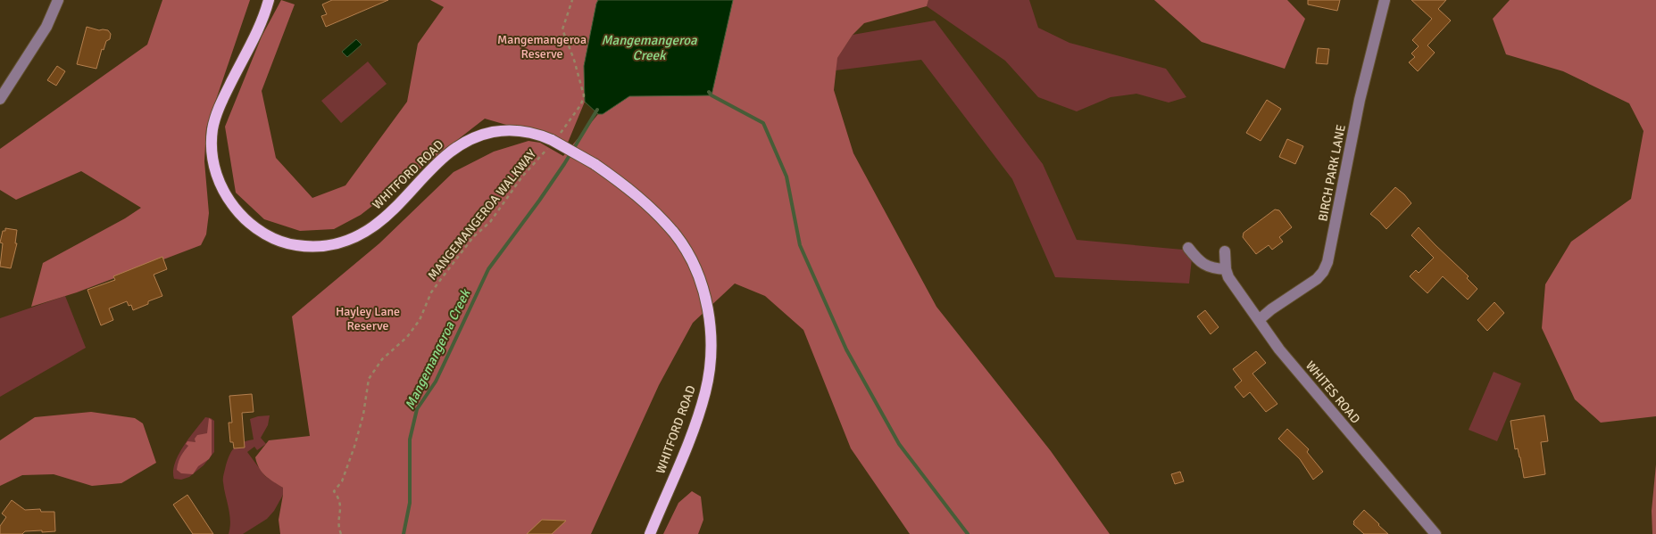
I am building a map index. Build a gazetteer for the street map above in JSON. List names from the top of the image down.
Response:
{
  "streets": {
    "main road": ["WHITFORD ROAD"],
    "street": ["BIRCH PARK LANE", "WHITES ROAD"],
    "path": ["MANGEMANGEROA WALKWAY"]
  },
  "crossings": [
    ["BIRCH PARK LANE", "WHITES ROAD"],
    ["WHITFORD ROAD", "MANGEMANGEROA WALKWAY"]
  ],
  "water": ["Mangemangeroa Creek"],
  "parks": ["Mangemangeroa Reserve", "Hayley Lane Reserve"]
}
